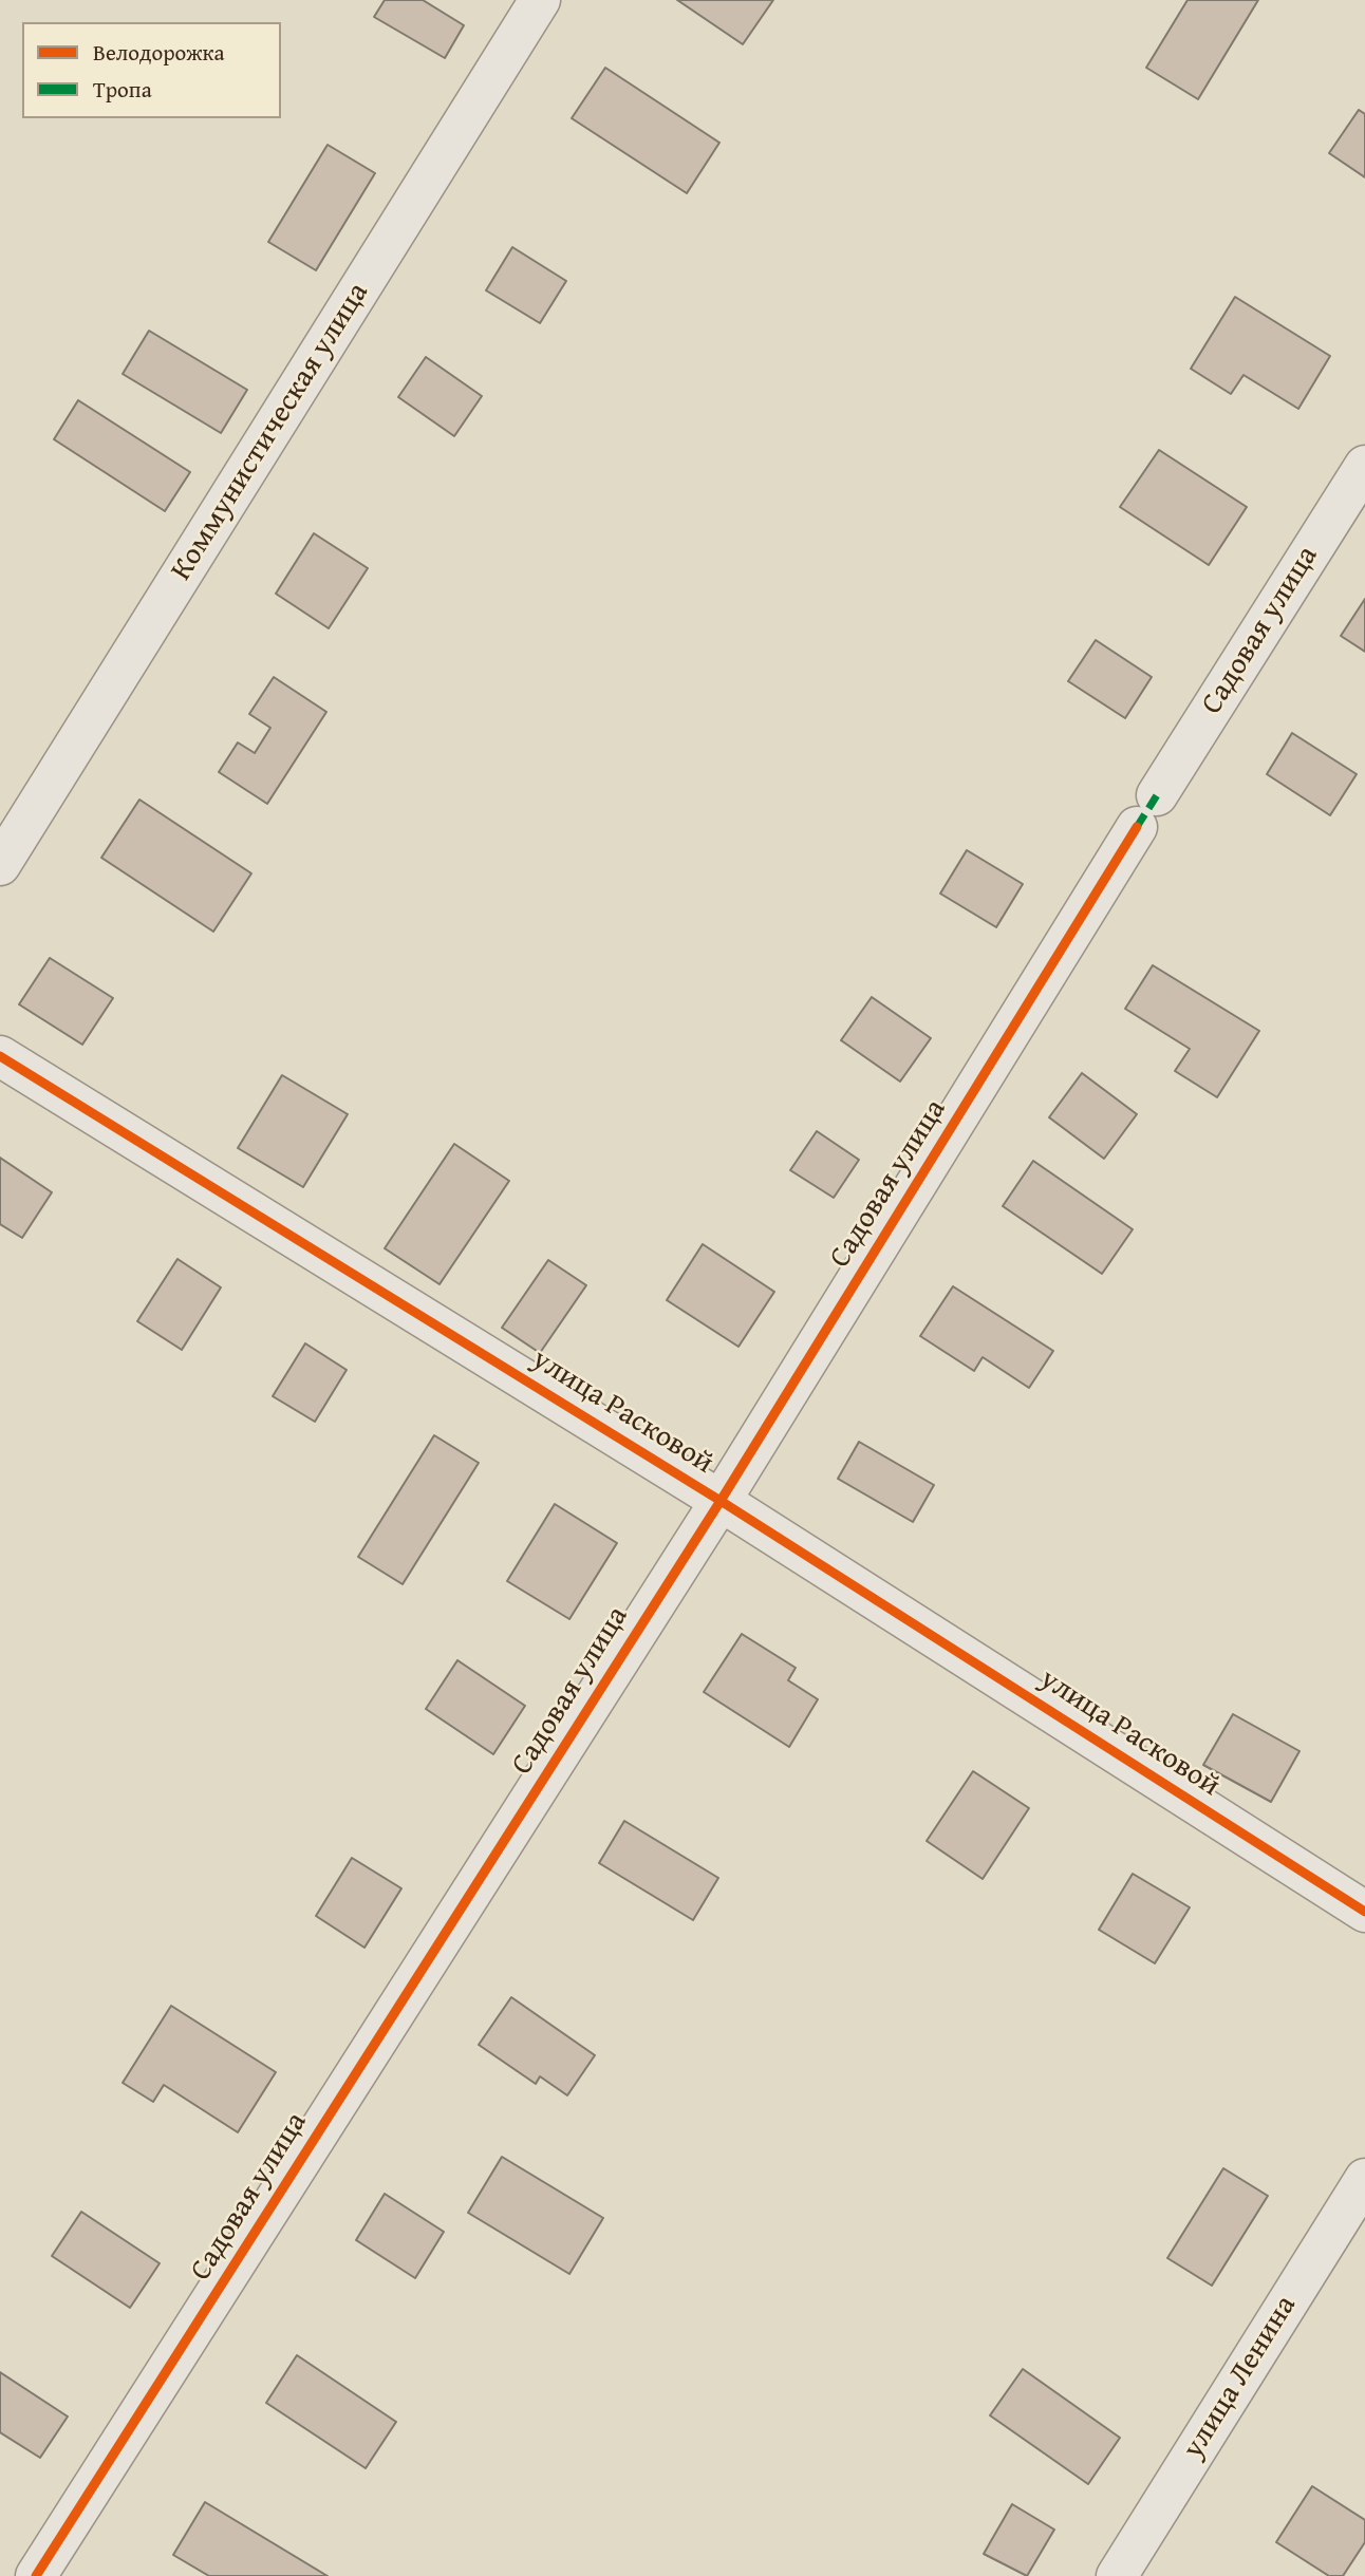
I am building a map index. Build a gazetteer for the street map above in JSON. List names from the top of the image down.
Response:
{
  "streets": {
    "street": [
      "Коммунистическая улица",
      "Садовая улица",
      "улица Расковой",
      "улица Ленина"
    ]
  },
  "crossings": [
    ["Садовая улица", "улица Расковой"]
  ],
  "legend": ["Велодорожка", "Тропа"]
}
